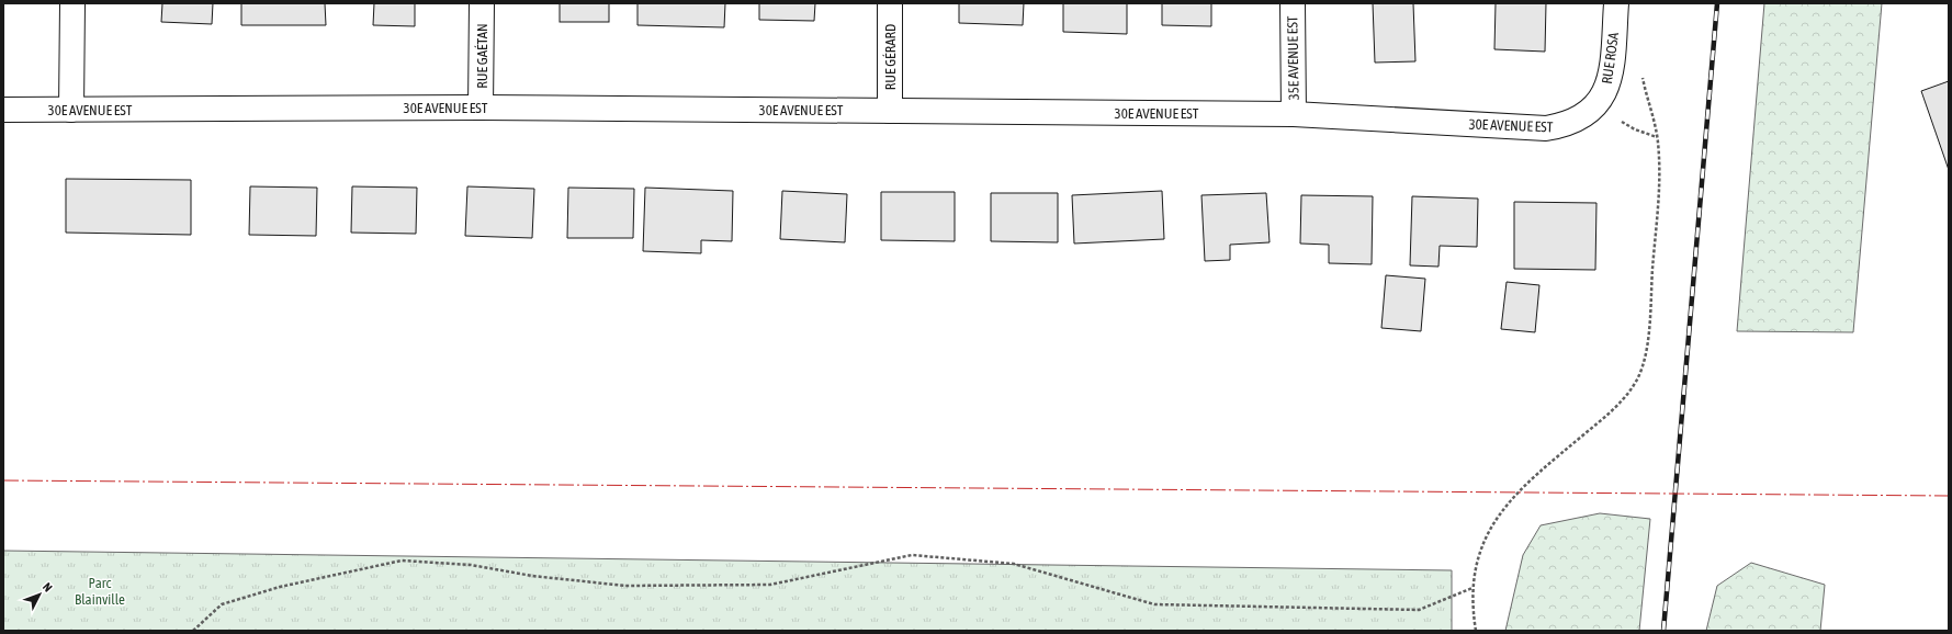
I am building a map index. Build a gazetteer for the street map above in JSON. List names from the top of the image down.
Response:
{
  "streets": {
    "street": [
      "RUE GAÉTAN",
      "RUE GÉRARD",
      "35E AVENUE EST",
      "RUE ROSA",
      "30E AVENUE EST"
    ]
  },
  "crossings": [
    ["RUE GAÉTAN", "30E AVENUE EST"],
    ["RUE GÉRARD", "30E AVENUE EST"],
    ["35E AVENUE EST", "30E AVENUE EST"],
    ["RUE ROSA", "30E AVENUE EST"]
  ],
  "parks": ["Parc Blainville"],
  "north": "top right"
}
